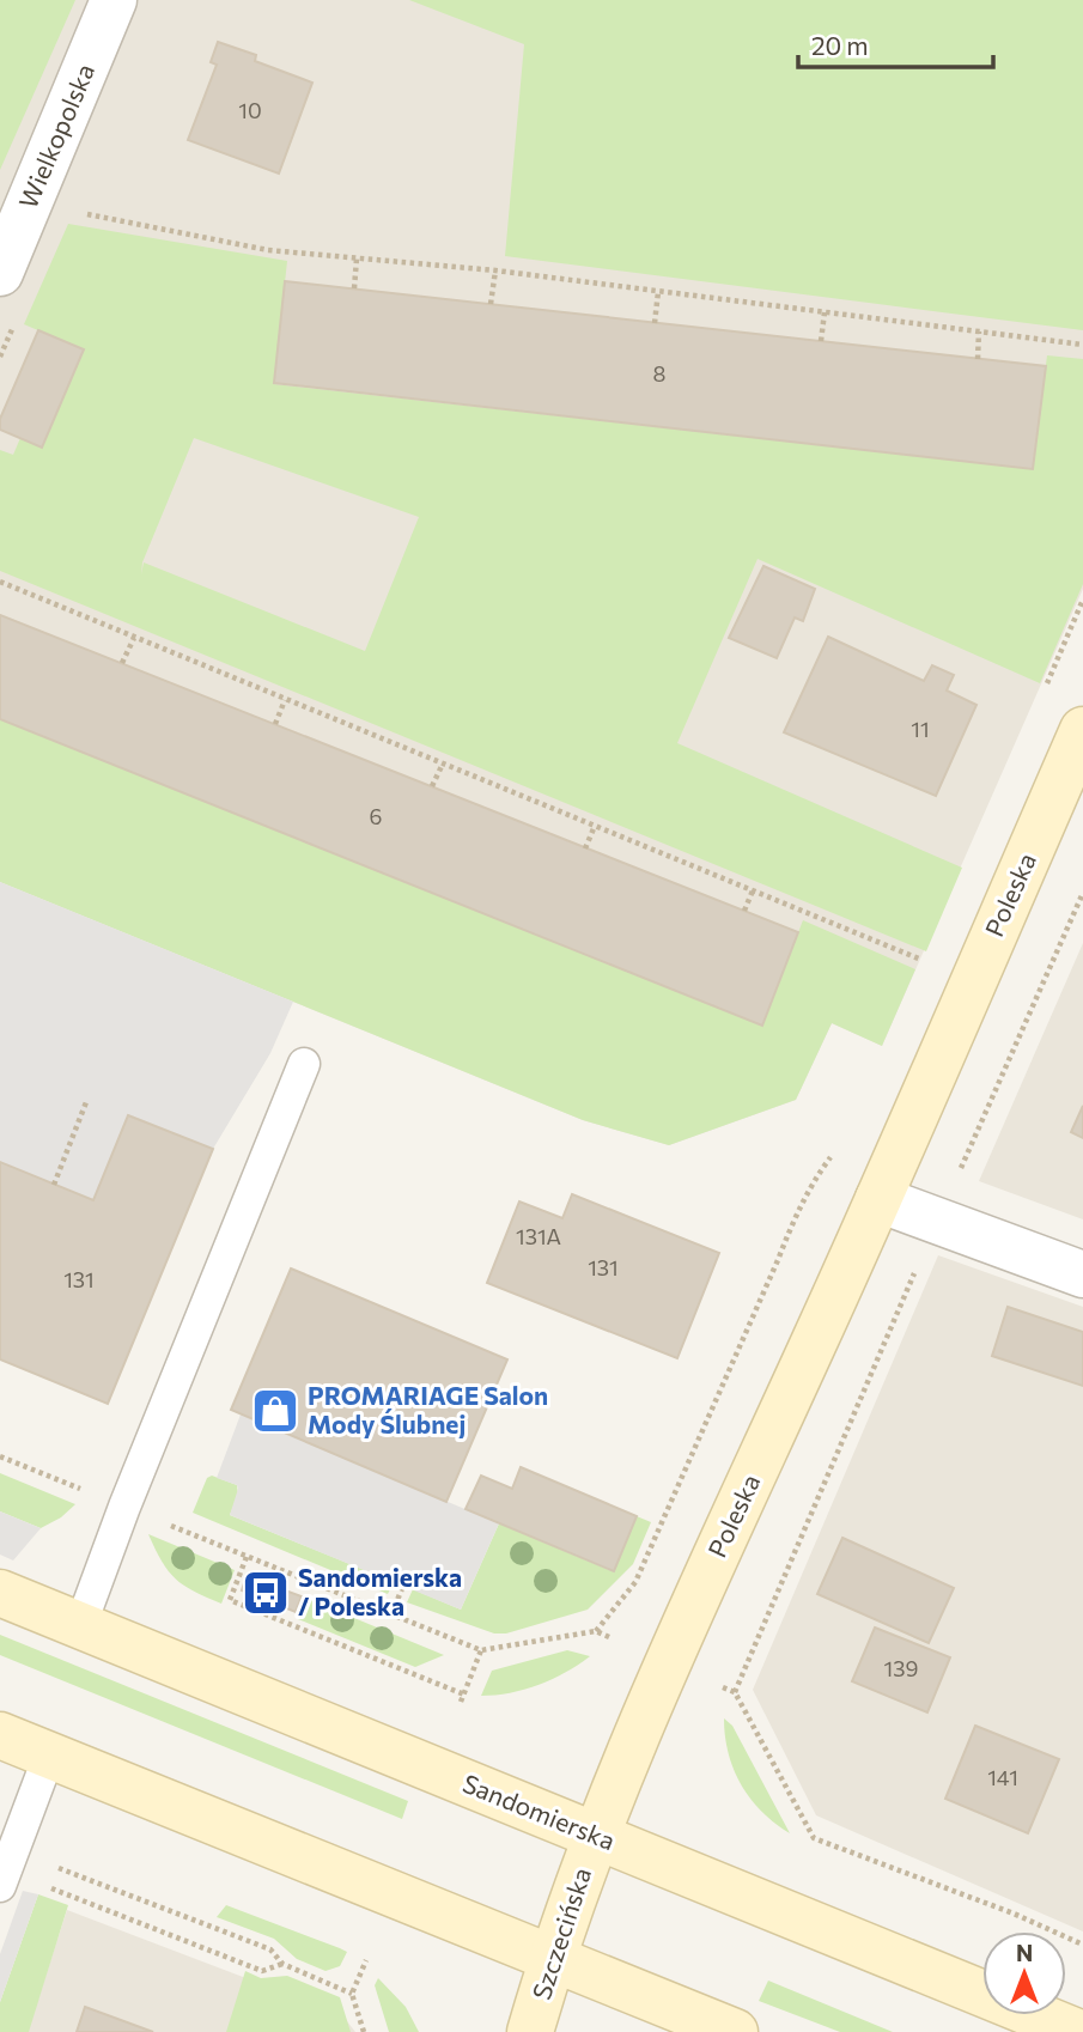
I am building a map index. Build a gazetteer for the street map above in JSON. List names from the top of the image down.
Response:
{
  "streets": {
    "street": [
      "Wielkopolska",
      "Poleska",
      "Sandomierska",
      "Szczecińska"
    ]
  },
  "crossings": [
    ["Poleska", "Sandomierska"],
    ["Poleska", "Szczecińska"],
    ["Sandomierska", "Szczecińska"]
  ],
  "places": {
    "shop": ["PROMARIAGE Salon Mody Ślubnej"],
    "bus stop": ["Sandomierska / Poleska"]
  },
  "house_numbers": [
    "10",
    "8",
    "11",
    "6",
    "131A",
    "131",
    "131",
    "139",
    "141"
  ],
  "scale_bar": "20 m",
  "north": "top"
}
